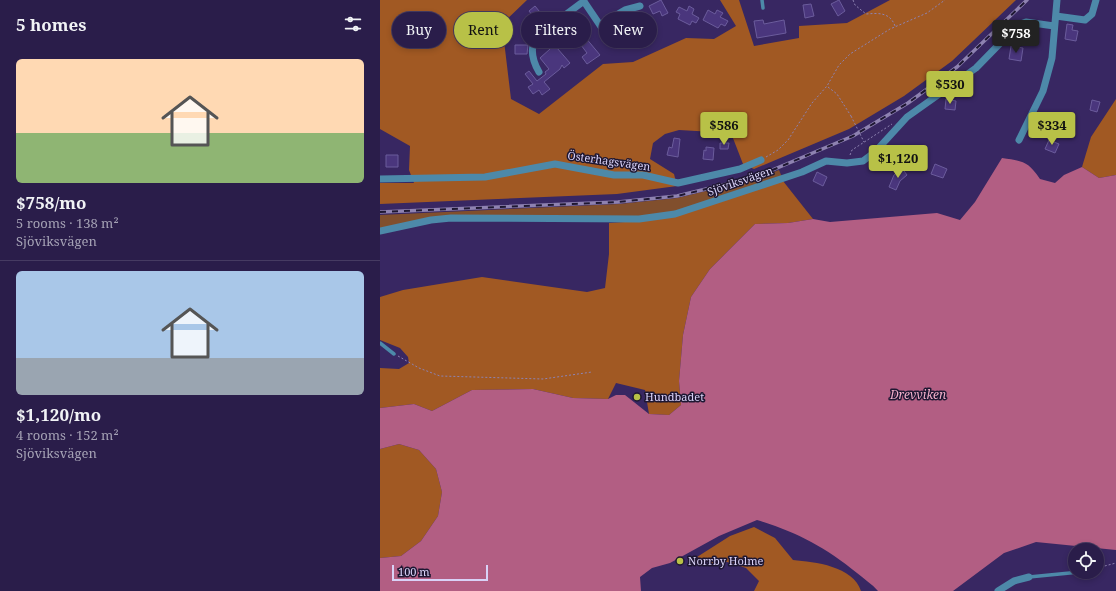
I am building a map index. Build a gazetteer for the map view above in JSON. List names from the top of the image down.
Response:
{
  "streets": {
    "street": ["Österhagsvägen", "Sjöviksvägen"]
  },
  "water": ["Drevviken"],
  "places": ["Hundbadet", "Norrby Holme"],
  "scale_bar": "100 m",
  "page": {
    "heading": "5 homes",
    "chip": [
      "Buy",
      "Rent",
      "Filters",
      "New"
    ],
    "price": [
      "$758",
      "$530",
      "$586",
      "$334",
      "$1,120"
    ],
    "list": [
      {
        "name": "$758/mo",
        "note": "5 rooms · 138 m² · Sjöviksvägen"
      },
      {
        "name": "$1,120/mo",
        "note": "4 rooms · 152 m² · Sjöviksvägen"
      }
    ],
    "scale": "100 m"
  }
}
